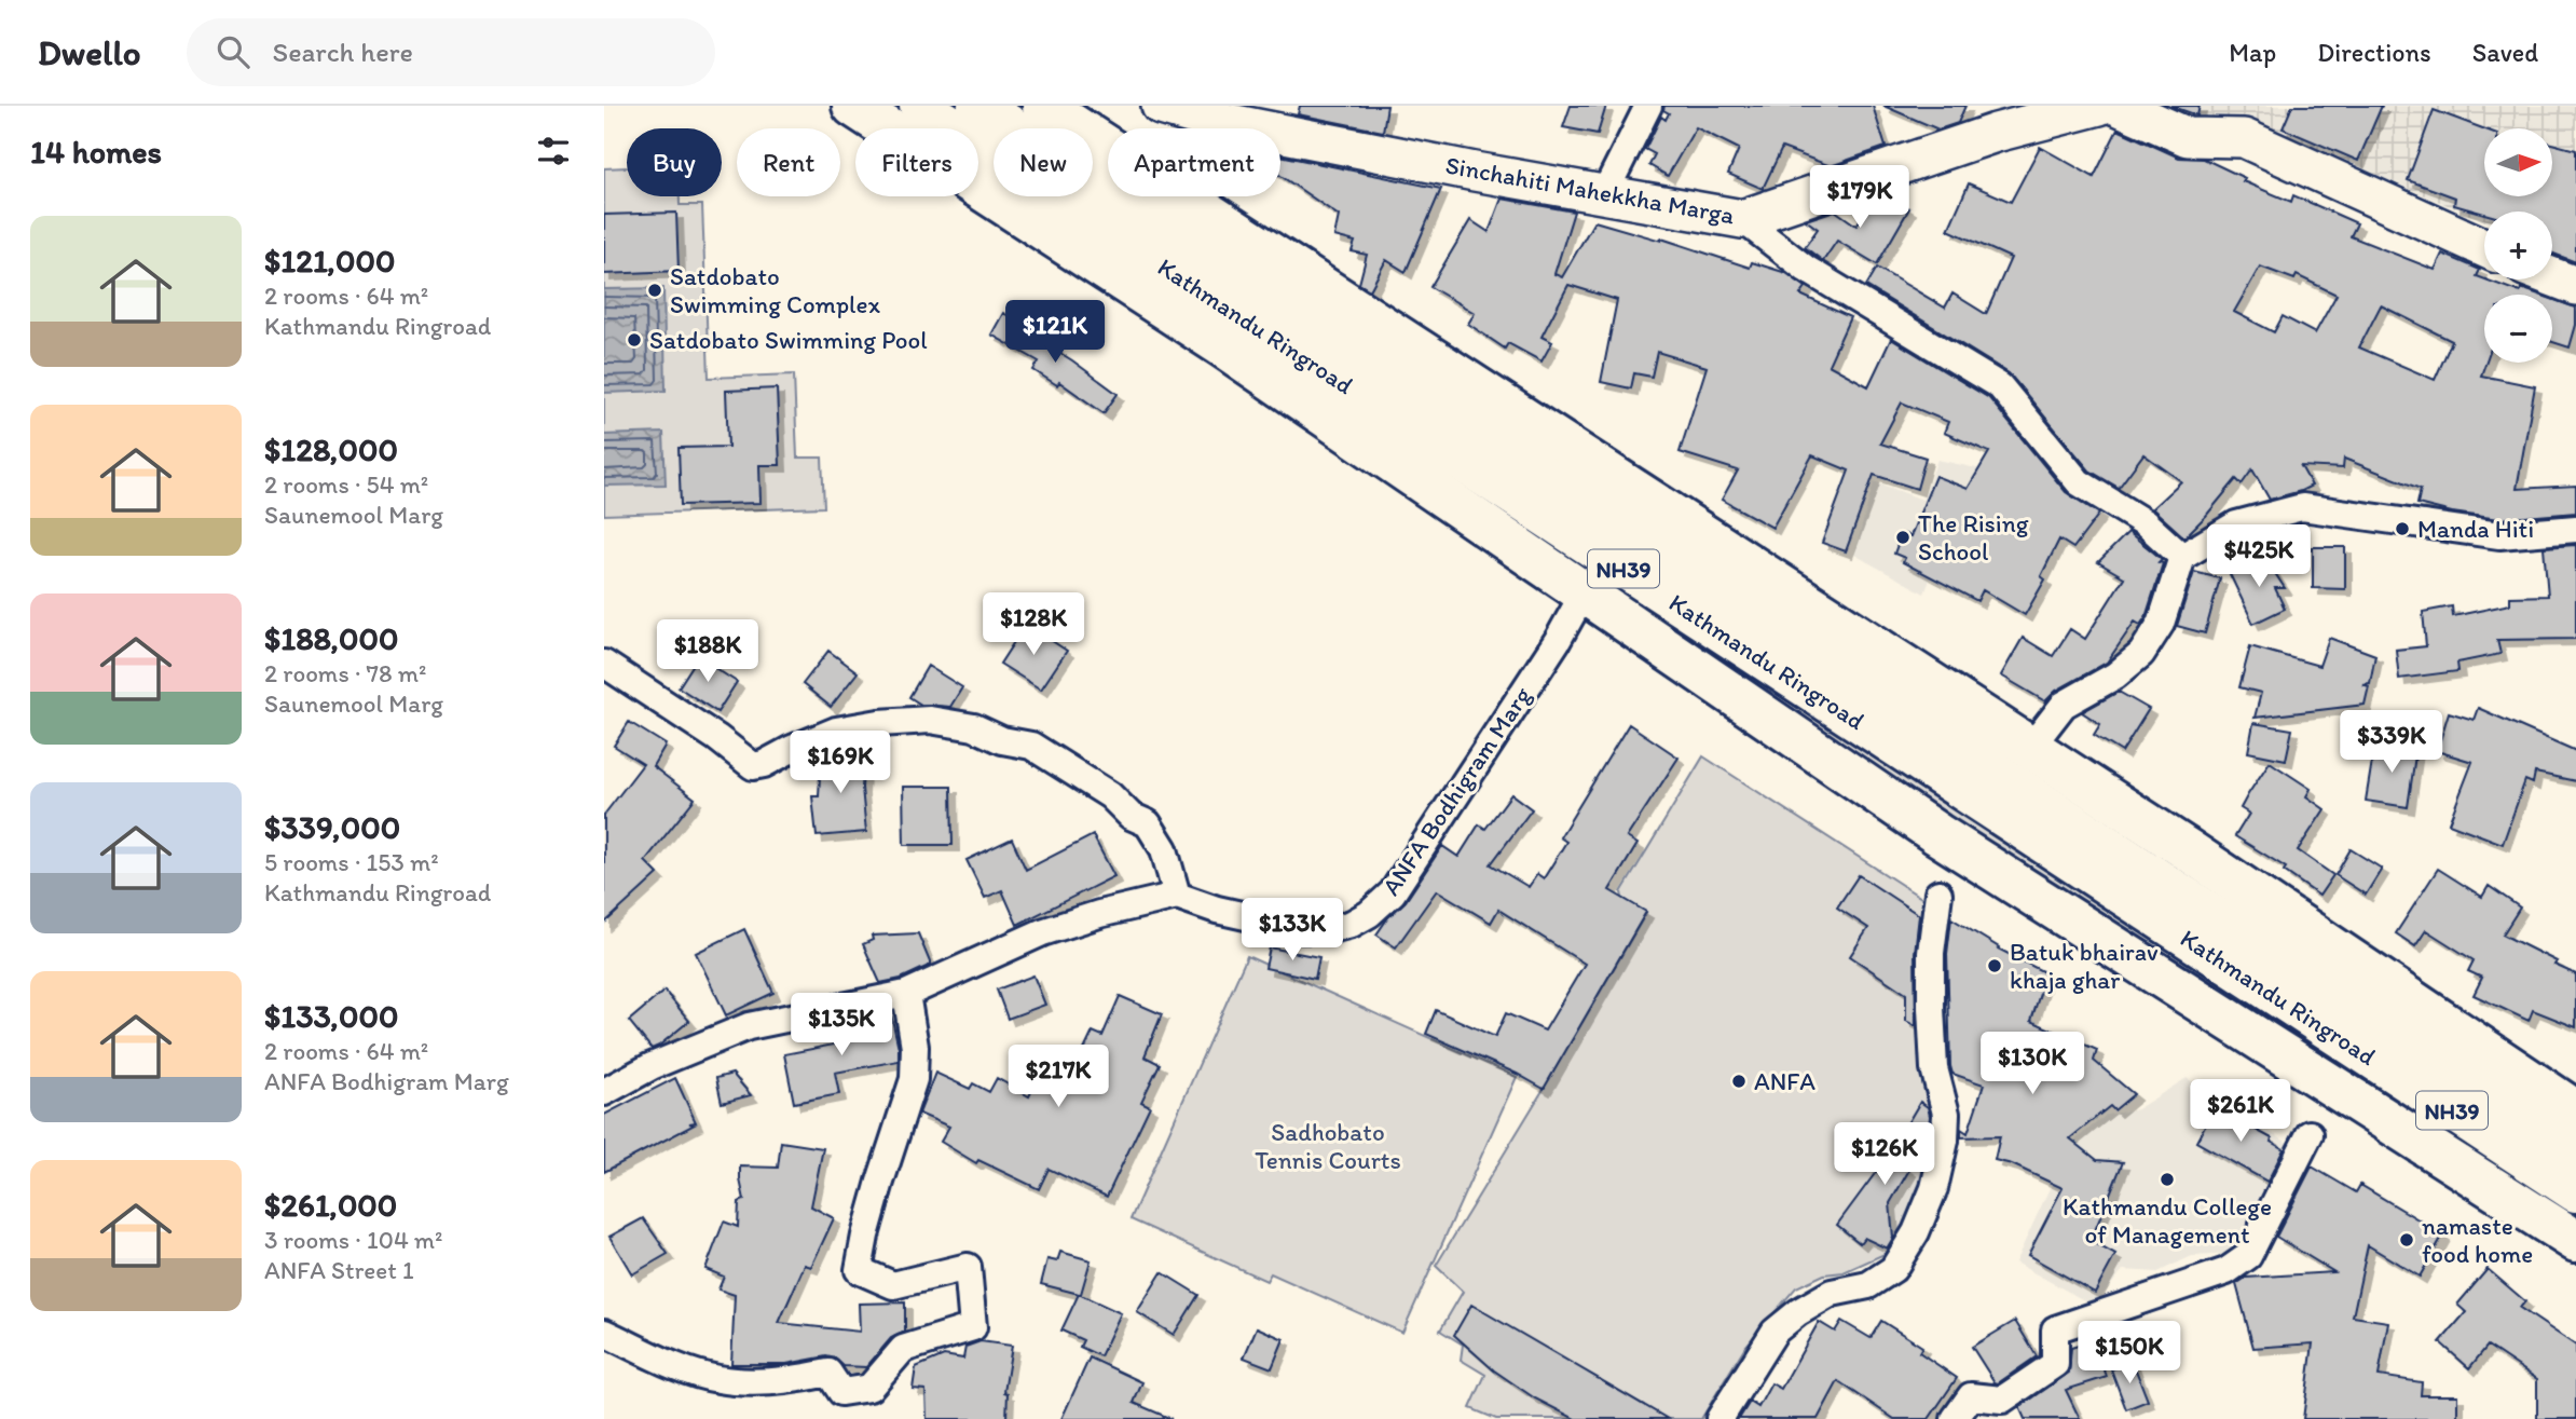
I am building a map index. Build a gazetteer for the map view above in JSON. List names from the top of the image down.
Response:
{
  "streets": {
    "main road": ["Kathmandu Ringroad", "NH39"],
    "street": ["Sinchahiti Mahekkha Marga", "ANFA Bodhigram Marg"]
  },
  "parks": ["Sadhobato Tennis Courts"],
  "places": [
    "Satdobato Swimming Complex",
    "Satdobato Swimming Pool",
    "Manda Hiti",
    "The Rising School",
    "Batuk bhairav khaja ghar",
    "ANFA",
    "Kathmandu College of Management",
    "namaste food home"
  ],
  "north": "right",
  "page": {
    "header": "Dwello",
    "search": "Search here",
    "nav": ["Map", "Directions", "Saved"],
    "heading": "14 homes",
    "map_buttons": ["+", "−"],
    "chip": [
      "Buy",
      "Rent",
      "Filters",
      "New",
      "Apartment"
    ],
    "price": [
      "$179K",
      "$121K",
      "$425K",
      "$128K",
      "$188K",
      "$339K",
      "$169K",
      "$133K",
      "$135K",
      "$130K",
      "$217K",
      "$261K",
      "$126K",
      "$150K"
    ],
    "list": [
      {
        "name": "$121,000",
        "note": "2 rooms · 64 m² · Kathmandu Ringroad"
      },
      {
        "name": "$128,000",
        "note": "2 rooms · 54 m² · Saunemool Marg"
      },
      {
        "name": "$188,000",
        "note": "2 rooms · 78 m² · Saunemool Marg"
      },
      {
        "name": "$339,000",
        "note": "5 rooms · 153 m² · Kathmandu Ringroad"
      },
      {
        "name": "$133,000",
        "note": "2 rooms · 64 m² · ANFA Bodhigram Marg"
      },
      {
        "name": "$261,000",
        "note": "3 rooms · 104 m² · ANFA Street 1"
      }
    ]
  }
}
